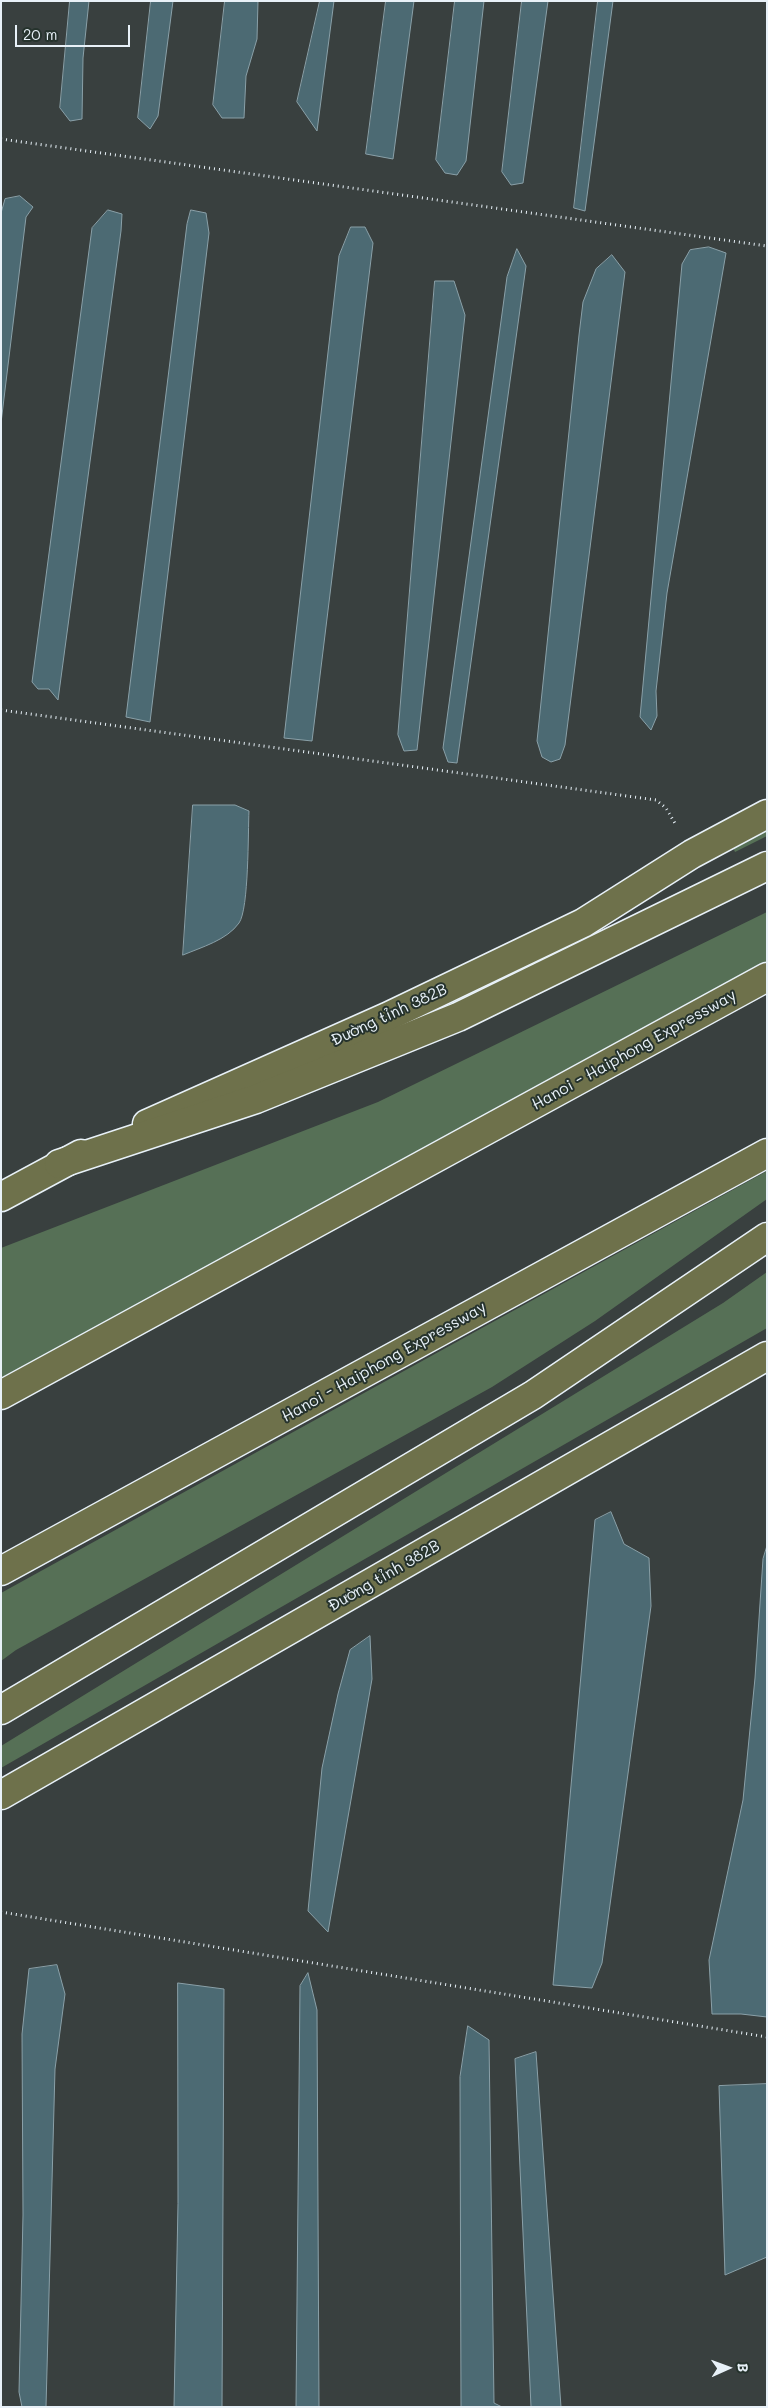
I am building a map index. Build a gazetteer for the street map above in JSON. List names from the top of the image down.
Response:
{
  "streets": {
    "main road": ["Đường tỉnh 382B", "Hanoi - Haiphong Expressway"]
  },
  "scale_bar": "20 m",
  "north": "right"
}
